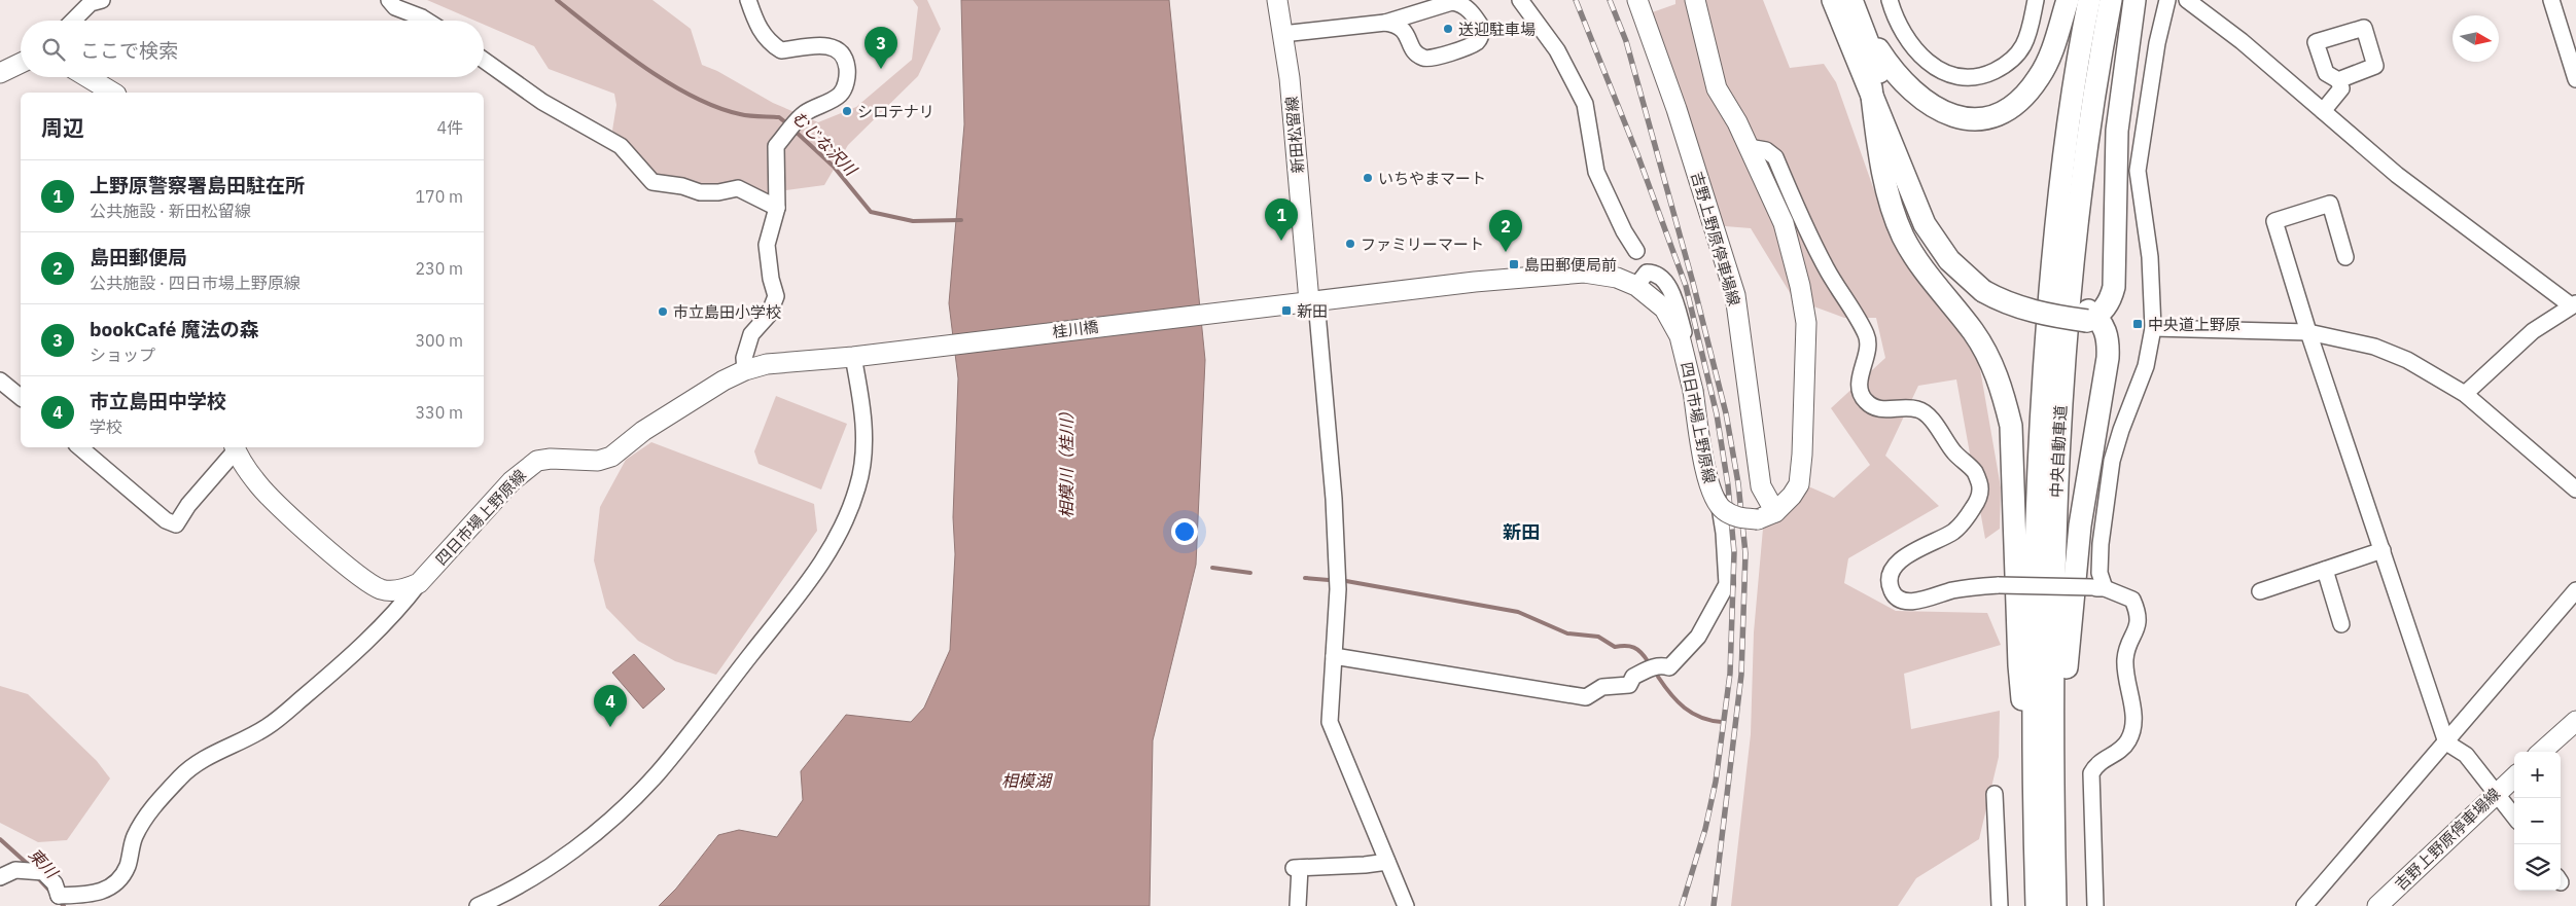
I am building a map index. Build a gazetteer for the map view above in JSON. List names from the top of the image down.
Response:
{
  "streets": {
    "highway": ["中央自動車道"],
    "main road": [
      "新田松留線",
      "吉野上野原停車場線",
      "桂川橋",
      "四日市場上野原線"
    ]
  },
  "crossings": [
    ["新田松留線", "四日市場上野原線"],
    ["吉野上野原停車場線", "四日市場上野原線"],
    ["桂川橋", "四日市場上野原線"]
  ],
  "districts": ["新田"],
  "water": [
    "むじな沢川",
    "相模川（桂川）",
    "相模湖",
    "東川"
  ],
  "places": {
    "other": [
      "送迎駐車場",
      "シロテナリ",
      "いちやまマート",
      "ファミリーマート",
      "市立島田小学校"
    ],
    "transit": ["島田郵便局前", "新田", "中央道上野原"]
  },
  "north": "right",
  "page": {
    "search": "ここで検索",
    "pins": [
      "3",
      "1",
      "2",
      "4"
    ],
    "heading": ["周辺", "4件"],
    "list": [
      {
        "mark": "1",
        "name": "上野原警察署島田駐在所",
        "note": "公共施設 · 新田松留線",
        "value": "170 m"
      },
      {
        "mark": "2",
        "name": "島田郵便局",
        "note": "公共施設 · 四日市場上野原線",
        "value": "230 m"
      },
      {
        "mark": "3",
        "name": "bookCafé 魔法の森",
        "note": "ショップ",
        "value": "300 m"
      },
      {
        "mark": "4",
        "name": "市立島田中学校",
        "note": "学校",
        "value": "330 m"
      }
    ],
    "map_buttons": ["+", "−"]
  }
}
